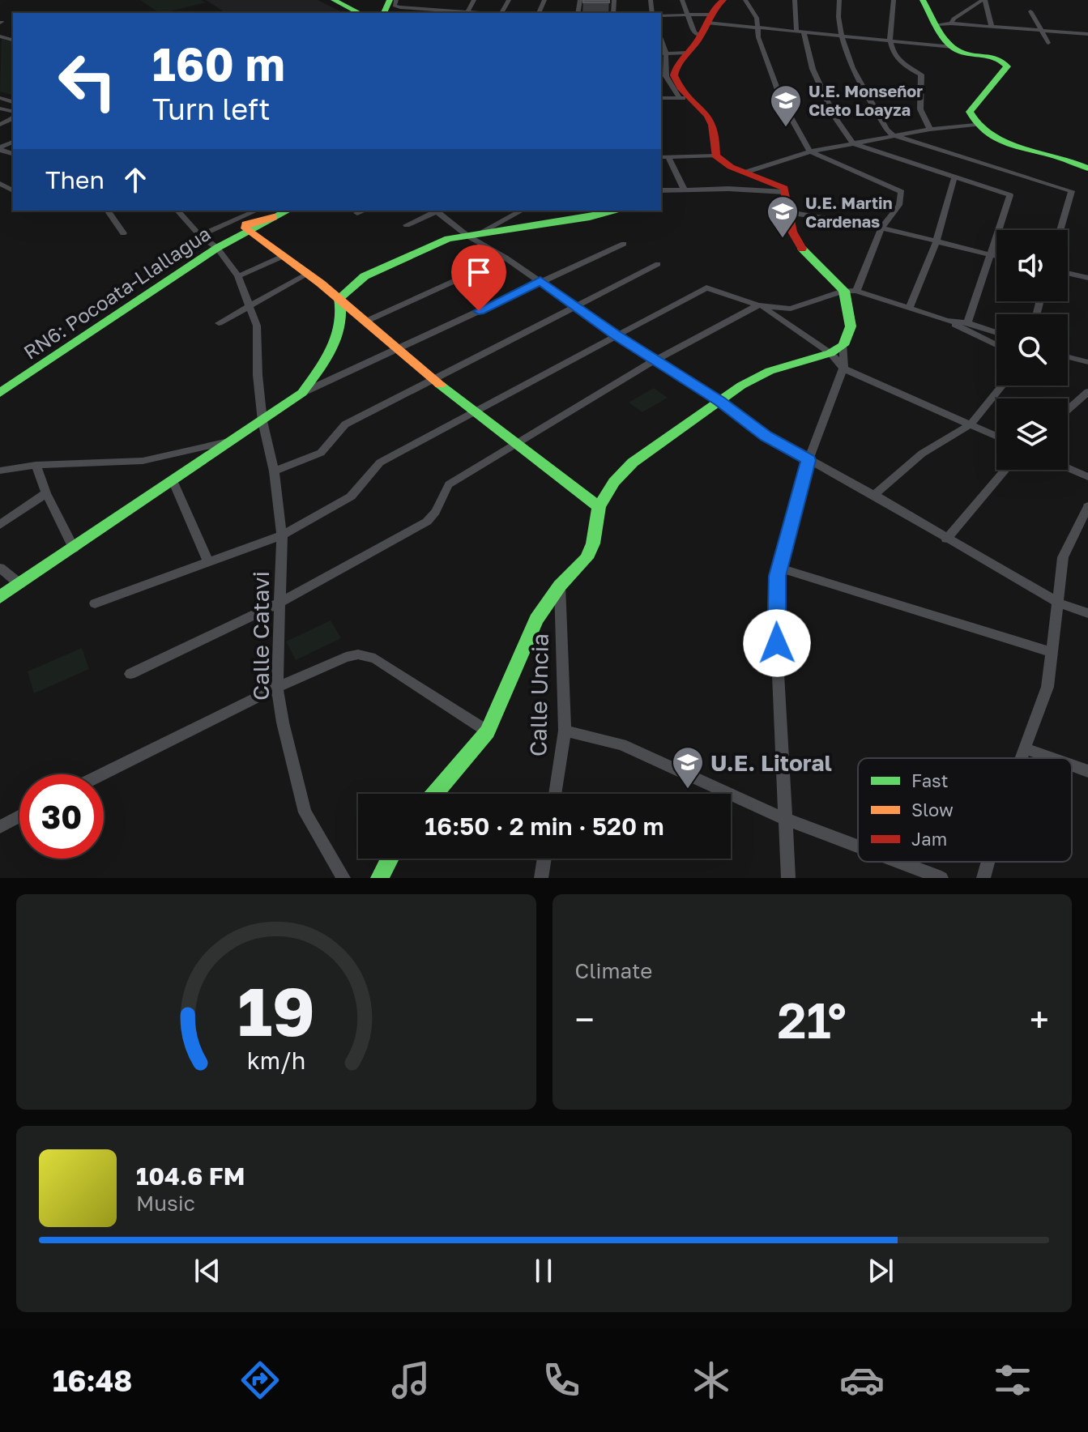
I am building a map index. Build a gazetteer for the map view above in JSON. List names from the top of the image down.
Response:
{
  "streets": {
    "main road": ["RN6: Pocoata-Llallagua"],
    "street": ["Calle Catavi", "Calle Uncia"]
  },
  "crossings": [
    ["RN6: Pocoata-Llallagua", "Calle Catavi"]
  ],
  "places": {
    "school or university": ["U.E. Monseñor Cleto Loayza", "U.E. Martin Cardenas", "U.E. Litoral"]
  },
  "legend": ["Fast", "Slow", "Jam"],
  "page": {
    "turn": ["160 m", "Turn left"],
    "then": "Then",
    "limit": "30",
    "trip": "16:50 · 2 min · 520 m",
    "tile": "Climate",
    "heat": ["−", "21°", "+"],
    "song": ["104.6 FM", "Music"],
    "tabs": "16:48",
    "gauge": ["19", "km/h"]
  }
}
